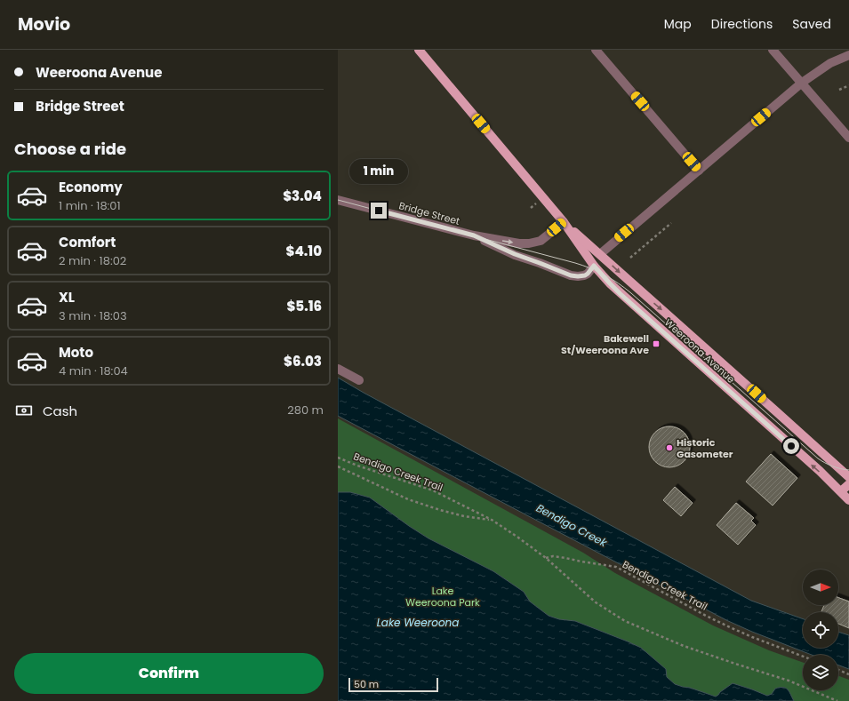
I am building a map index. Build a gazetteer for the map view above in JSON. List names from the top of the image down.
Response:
{
  "streets": {
    "main road": ["Weeroona Avenue"],
    "street": ["Bridge Street"],
    "path": ["Bendigo Creek Trail"]
  },
  "crossings": [
    ["Bridge Street", "Weeroona Avenue"]
  ],
  "water": ["Bendigo Creek", "Lake Weeroona"],
  "parks": ["Lake Weeroona Park"],
  "places": {
    "transit": ["Bakewell St/Weeroona Ave"],
    "other": ["Historic Gasometer"]
  },
  "scale_bar": "50 m",
  "north": "right",
  "page": {
    "header": "Movio",
    "nav": ["Map", "Directions", "Saved"],
    "banner": ["Weeroona Avenue", "Bridge Street"],
    "heading": "Choose a ride",
    "bubble": "1 min",
    "list": [
      {
        "name": "Economy",
        "note": "1 min · 18:01",
        "value": "$3.04"
      },
      {
        "name": "Comfort",
        "note": "2 min · 18:02",
        "value": "$4.10"
      },
      {
        "name": "XL",
        "note": "3 min · 18:03",
        "value": "$5.16"
      },
      {
        "name": "Moto",
        "note": "4 min · 18:04",
        "value": "$6.03"
      }
    ],
    "pay": ["Cash", "280 m"],
    "buttons": "Confirm",
    "scale": "50 m"
  }
}
